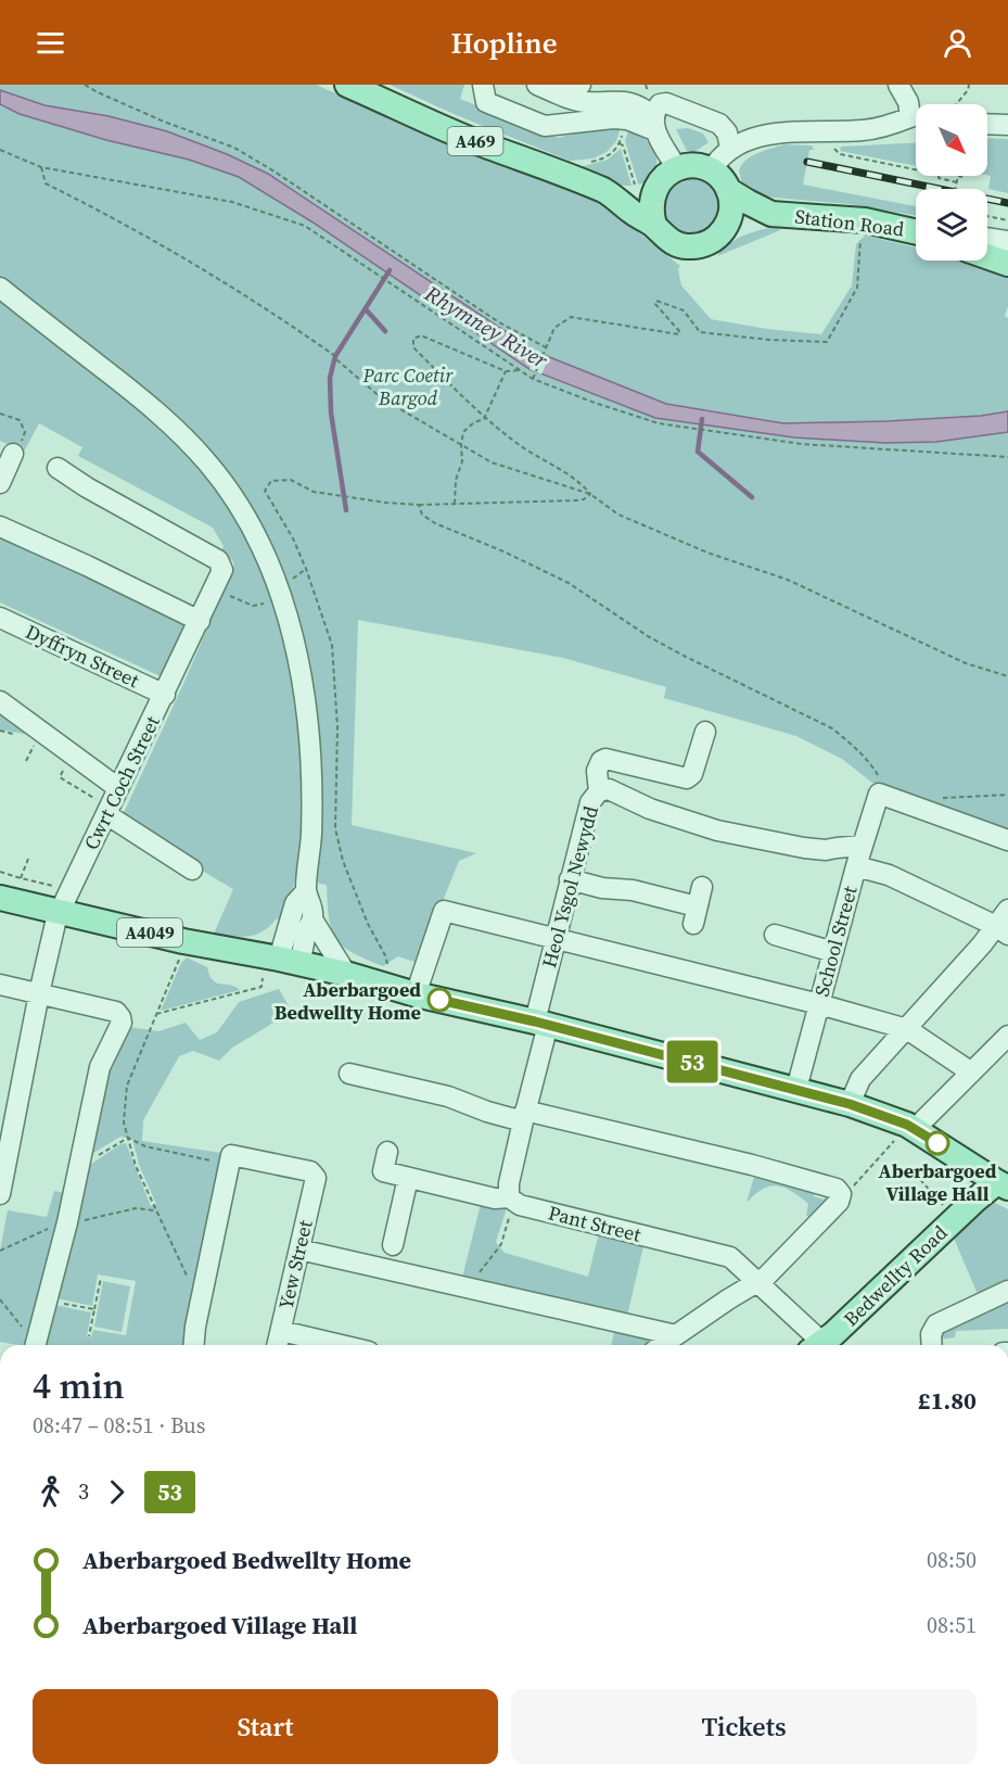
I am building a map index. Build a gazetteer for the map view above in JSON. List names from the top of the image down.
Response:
{
  "streets": {
    "main road": [
      "A469",
      "Station Road",
      "A4049",
      "Bedwellty Road"
    ],
    "street": [
      "Dyffryn Street",
      "Cwrt Coch Street",
      "Heol Ysgol Newydd",
      "School Street",
      "Pant Street",
      "Yew Street"
    ]
  },
  "crossings": [
    ["Dyffryn Street", "Cwrt Coch Street"],
    ["Cwrt Coch Street", "A4049"],
    ["Heol Ysgol Newydd", "A4049"],
    ["Heol Ysgol Newydd", "School Street"],
    ["A4049", "School Street"],
    ["A4049", "Bedwellty Road"]
  ],
  "water": ["Rhymney River"],
  "parks": ["Parc Coetir Bargod"],
  "places": ["Aberbargoed Bedwellty Home", "Aberbargoed Village Hall"],
  "lines": ["bus line 53"],
  "north": "bottom right",
  "page": {
    "header": "Hopline",
    "on_map": "53",
    "heading": ["4 min", "08:47 – 08:51 · Bus", "£1.80"],
    "legs": ["3", "53"],
    "list": [
      {
        "name": "Aberbargoed Bedwellty Home",
        "value": "08:50"
      },
      {
        "name": "Aberbargoed Village Hall",
        "value": "08:51"
      }
    ],
    "buttons": ["Start", "Tickets"]
  }
}
